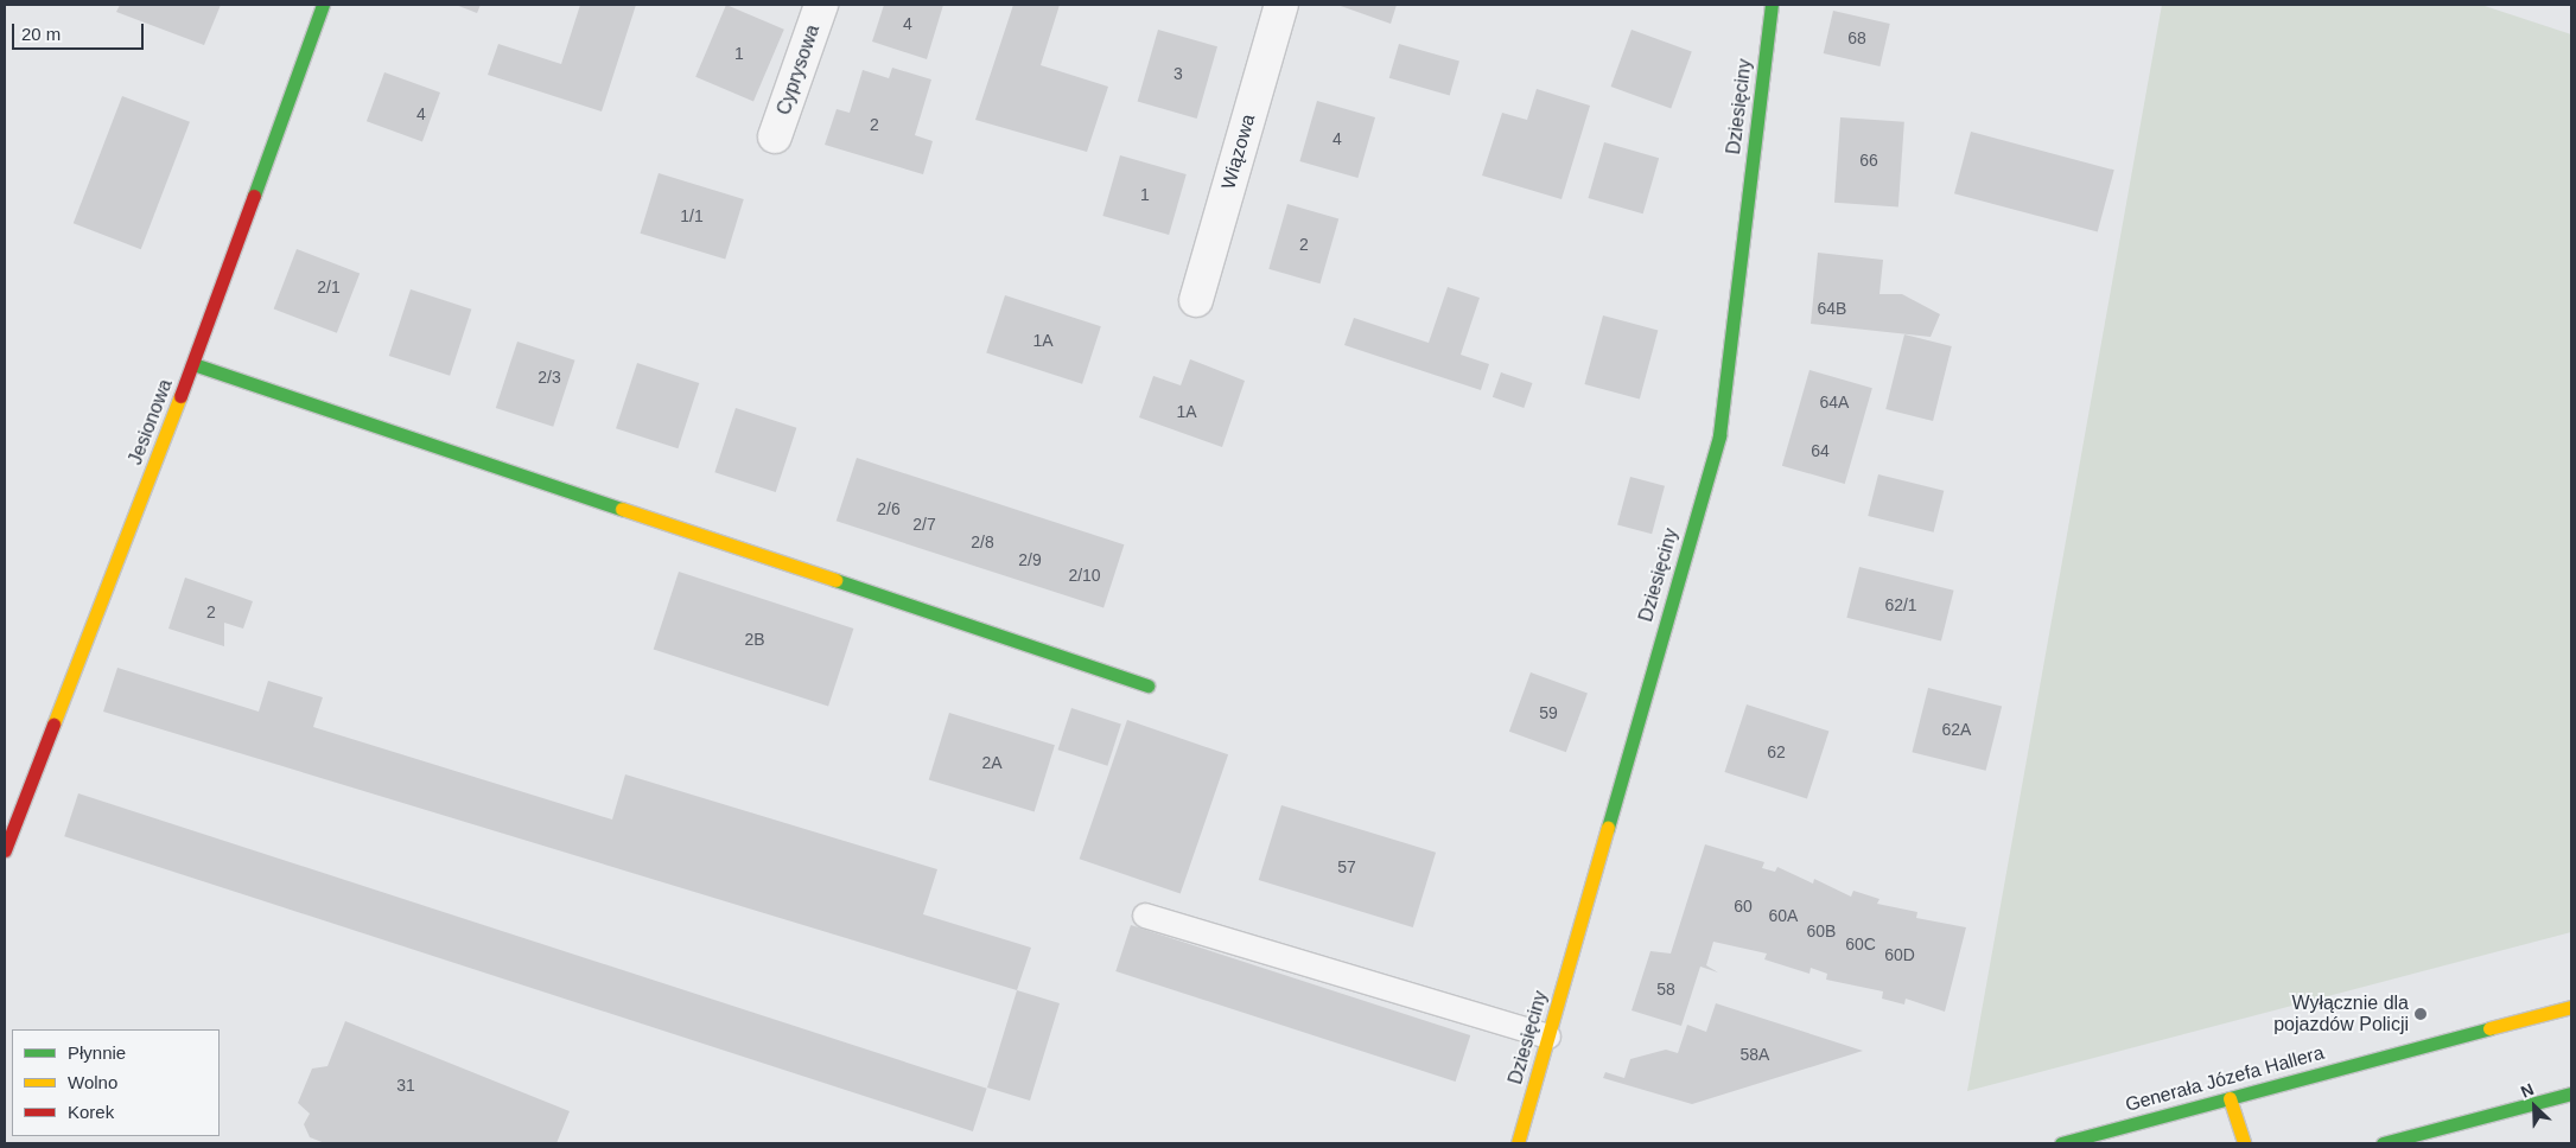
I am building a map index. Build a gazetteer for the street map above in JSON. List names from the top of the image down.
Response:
{
  "streets": {
    "street": [
      "Cyprysowa",
      "Dziesięciny",
      "Wiązowa",
      "Jesionowa",
      "Generała Józefa Hallera"
    ]
  },
  "places": ["Wyłącznie dla pojazdów Policji"],
  "house_numbers": [
    "4",
    "68",
    "1",
    "3",
    "4",
    "2",
    "4",
    "66",
    "1",
    "1/1",
    "2",
    "2/1",
    "64B",
    "1A",
    "2/3",
    "64A",
    "1A",
    "64",
    "2/6",
    "2/7",
    "2/8",
    "2/9",
    "2/10",
    "62/1",
    "2",
    "2B",
    "59",
    "62A",
    "62",
    "2A",
    "57",
    "60",
    "60A",
    "60B",
    "60C",
    "60D",
    "58",
    "58A",
    "31"
  ],
  "legend": ["Płynnie", "Wolno", "Korek"],
  "scale_bar": "20 m",
  "north": "top left"
}
